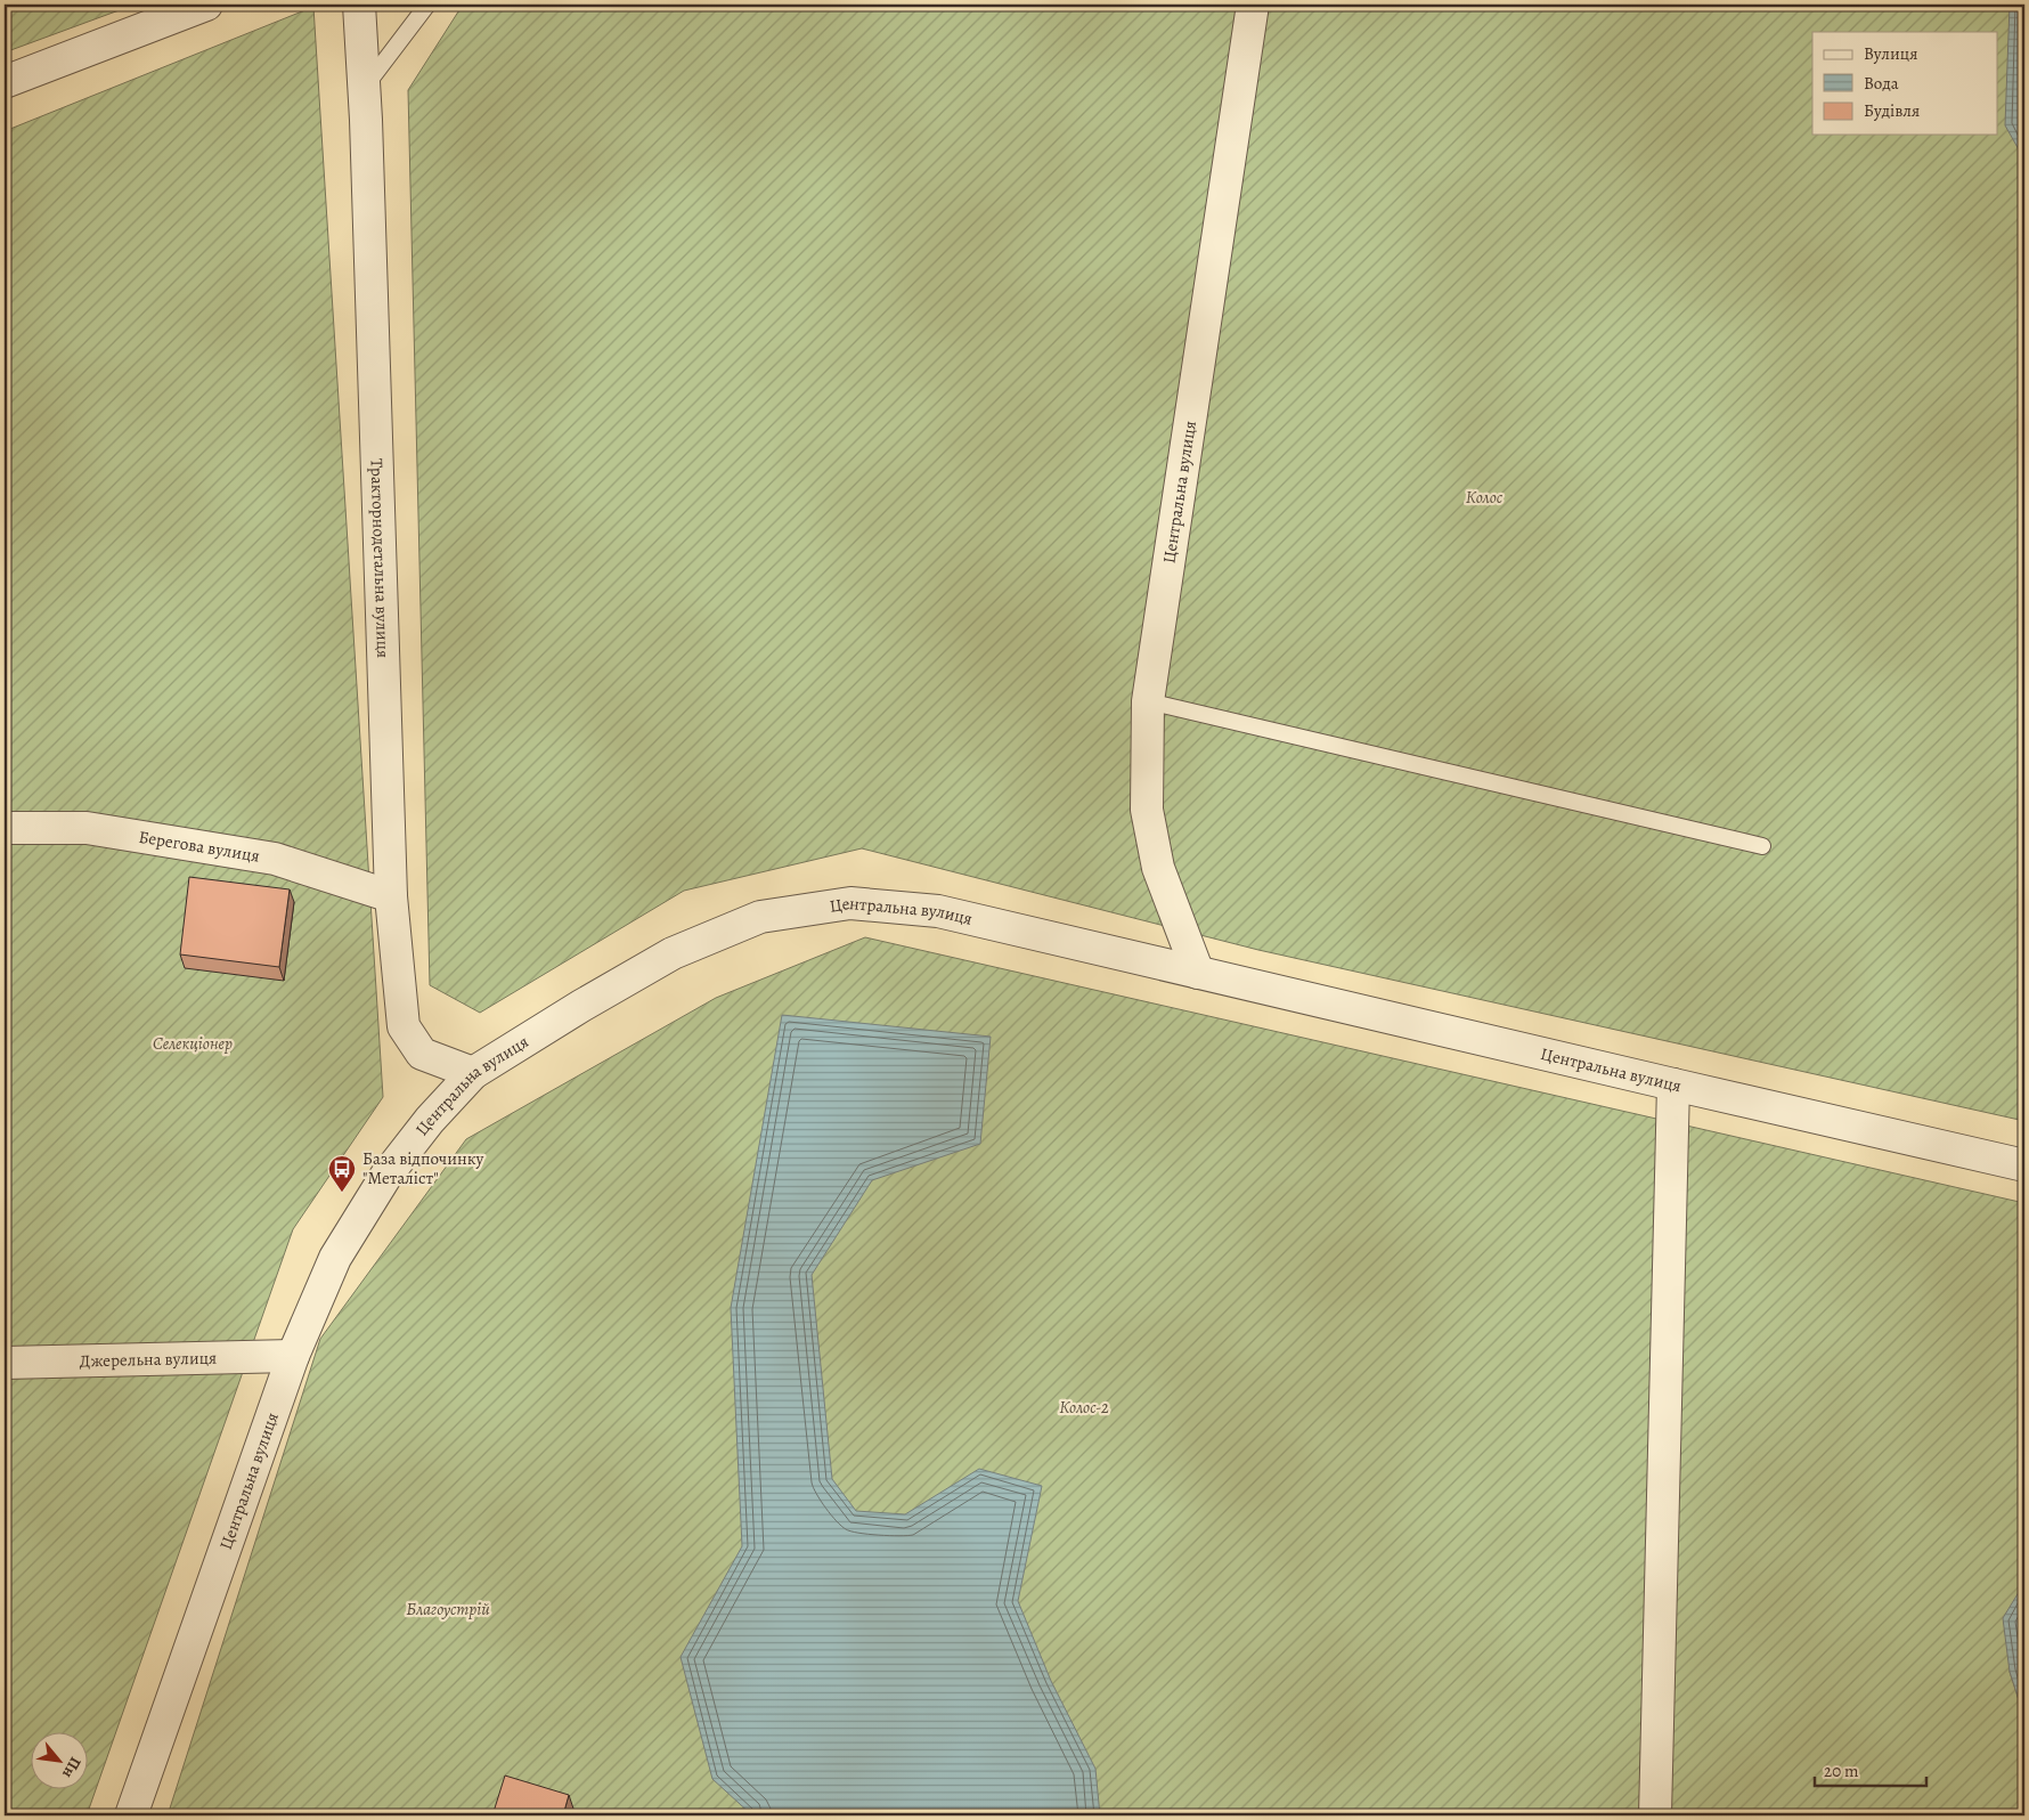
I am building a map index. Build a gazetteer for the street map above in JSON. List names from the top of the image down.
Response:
{
  "streets": {
    "street": [
      "Центральна вулиця",
      "Тракторнодетальна вулиця",
      "Берегова вулиця",
      "Джерельна вулиця"
    ]
  },
  "crossings": [
    ["Центральна вулиця", "Тракторнодетальна вулиця"],
    ["Центральна вулиця", "Джерельна вулиця"],
    ["Тракторнодетальна вулиця", "Берегова вулиця"]
  ],
  "parks": [
    "Колос",
    "Селекціонер",
    "Колос-2",
    "Благоустрій"
  ],
  "places": {
    "bus stop": ["База відпочинку \"Металіст\""]
  },
  "legend": ["Вулиця", "Вода", "Будівля"],
  "scale_bar": "20 m",
  "north": "bottom right"
}
